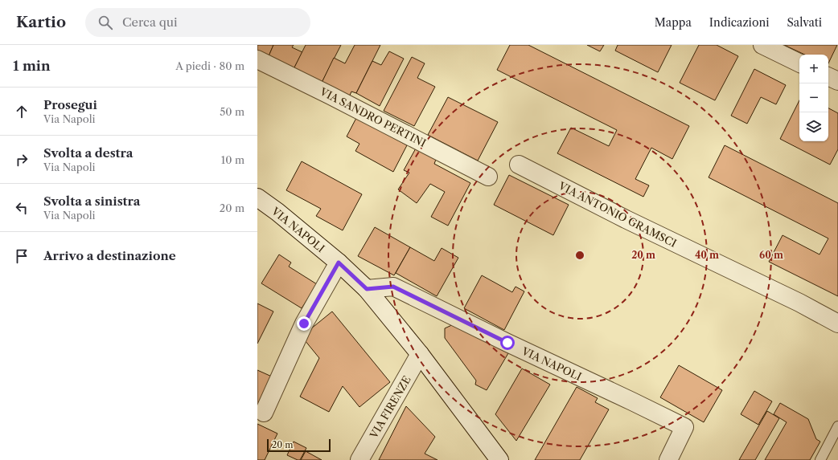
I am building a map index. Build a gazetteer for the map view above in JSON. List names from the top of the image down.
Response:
{
  "streets": {
    "street": [
      "VIA SANDRO PERTINI",
      "VIA ANTONIO GRAMSCI",
      "VIA NAPOLI",
      "VIA FIRENZE"
    ]
  },
  "crossings": [
    ["VIA NAPOLI", "VIA FIRENZE"]
  ],
  "scale_bar": "20 m",
  "page": {
    "header": "Kartio",
    "search": "Cerca qui",
    "nav": ["Mappa", "Indicazioni", "Salvati"],
    "heading": ["1 min", "A piedi · 80 m"],
    "map_buttons": ["+", "−"],
    "list": [
      ["Prosegui", "Via Napoli", "50 m"],
      ["Svolta a destra", "Via Napoli", "10 m"],
      ["Svolta a sinistra", "Via Napoli", "20 m"],
      "Arrivo a destinazione"
    ],
    "scale": "20 m"
  },
  "rings": ["20 m", "40 m", "60 m"]
}
